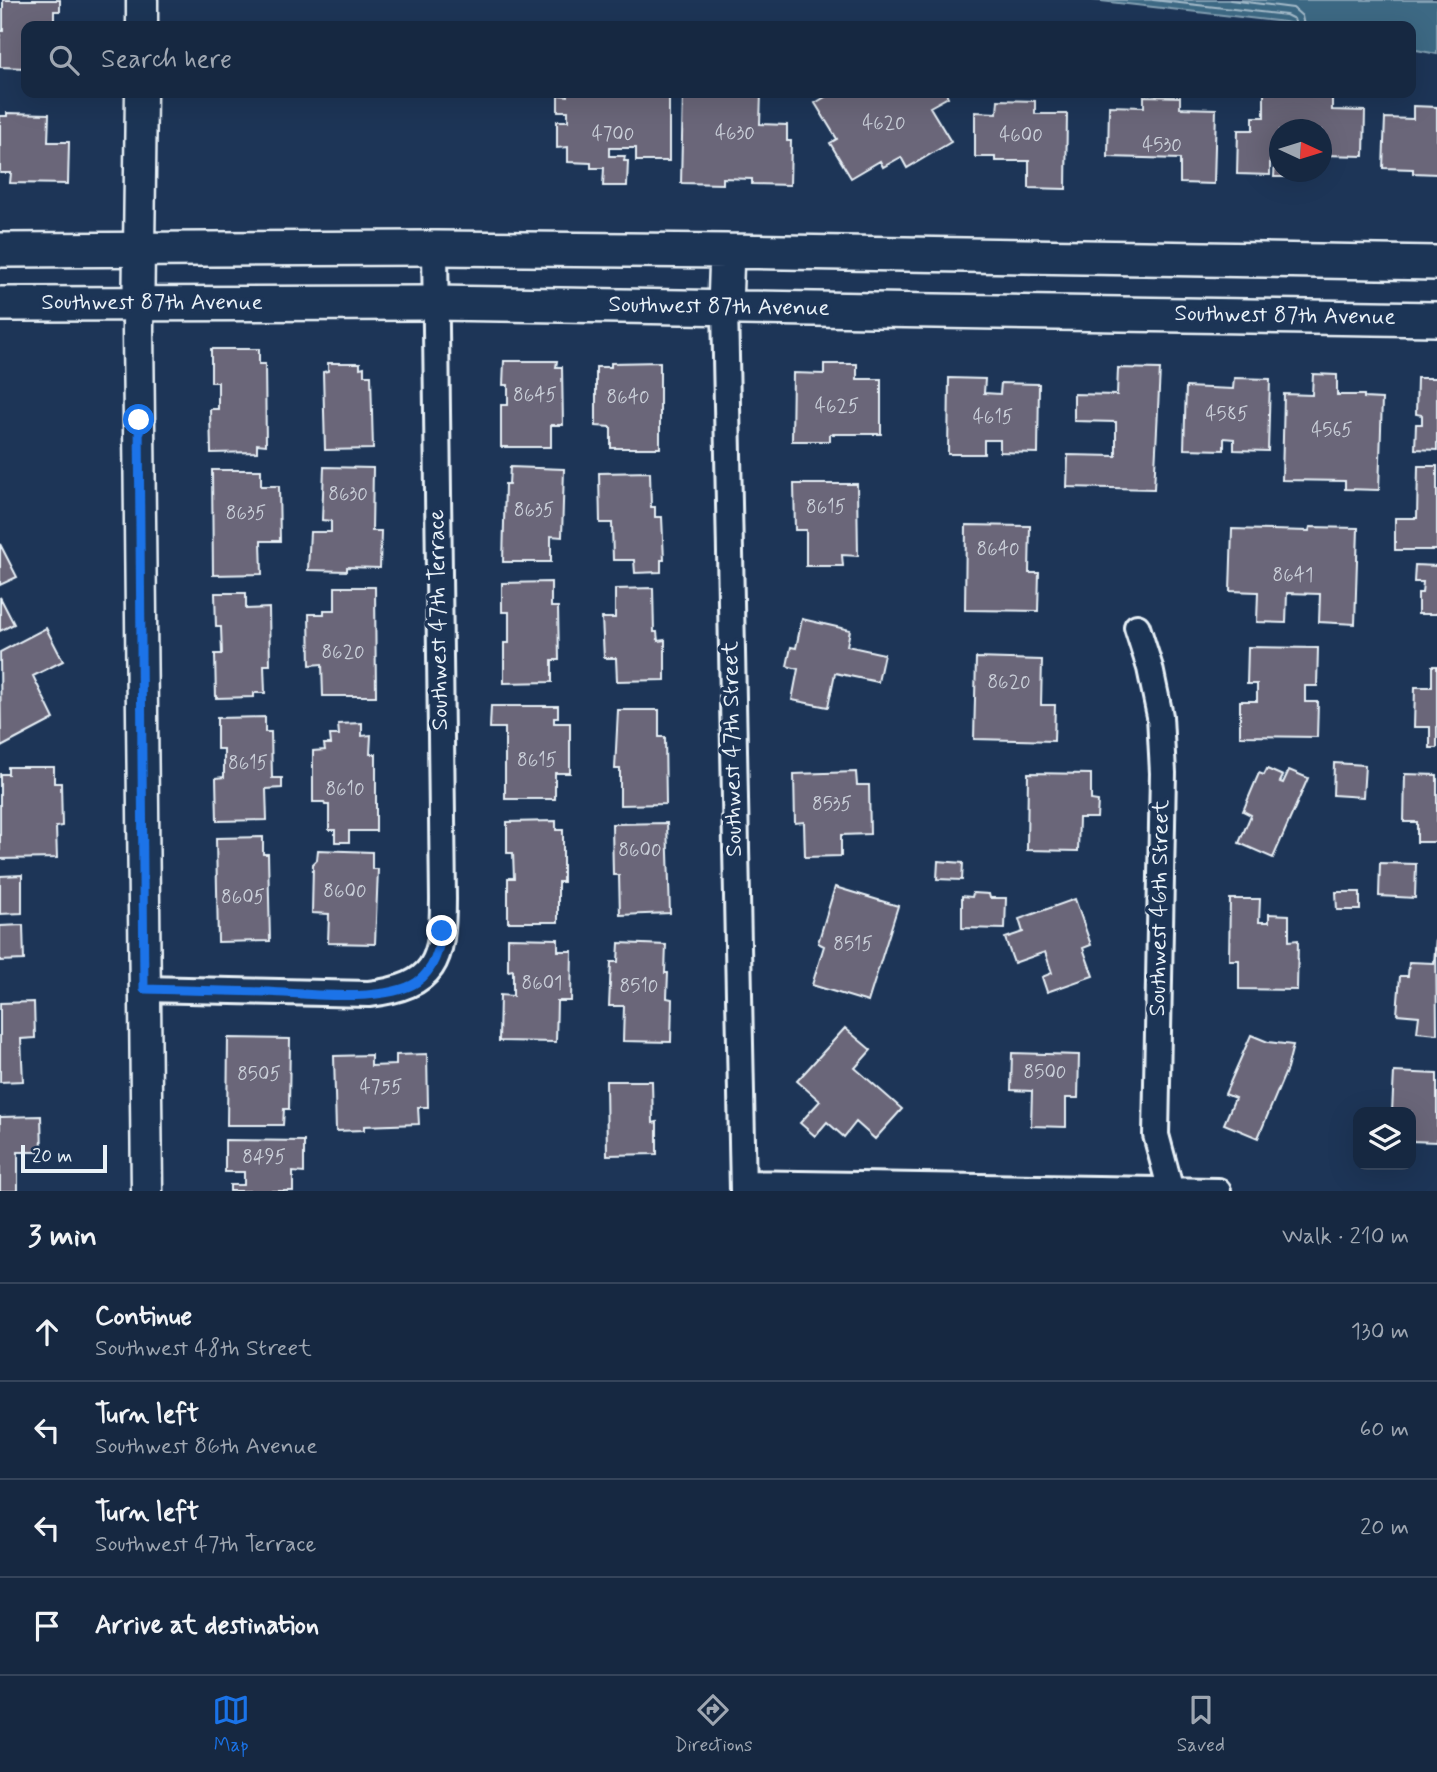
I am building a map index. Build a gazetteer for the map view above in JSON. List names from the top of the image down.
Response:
{
  "streets": {
    "main road": ["Southwest 87th Avenue"],
    "street": ["Southwest 47th Terrace", "Southwest 47th Street", "Southwest 46th Street"]
  },
  "crossings": [
    ["Southwest 87th Avenue", "Southwest 47th Terrace"],
    ["Southwest 87th Avenue", "Southwest 47th Street"]
  ],
  "house_numbers": [
    "4620",
    "4630",
    "4700",
    "4600",
    "4530",
    "8645",
    "8640",
    "4625",
    "4585",
    "4615",
    "4565",
    "8630",
    "8615",
    "8635",
    "8635",
    "8640",
    "8641",
    "8620",
    "8620",
    "8615",
    "8615",
    "8610",
    "8535",
    "8600",
    "8600",
    "8605",
    "8515",
    "8601",
    "8510",
    "8500",
    "8505",
    "4755",
    "8495"
  ],
  "scale_bar": "20 m",
  "north": "right",
  "page": {
    "search": "Search here",
    "scale": "20 m",
    "heading": ["3 min", "Walk · 210 m"],
    "list": [
      ["Continue", "Southwest 48th Street", "130 m"],
      ["Turn left", "Southwest 86th Avenue", "60 m"],
      ["Turn left", "Southwest 47th Terrace", "20 m"],
      "Arrive at destination"
    ],
    "nav": ["Map", "Directions", "Saved"]
  }
}
